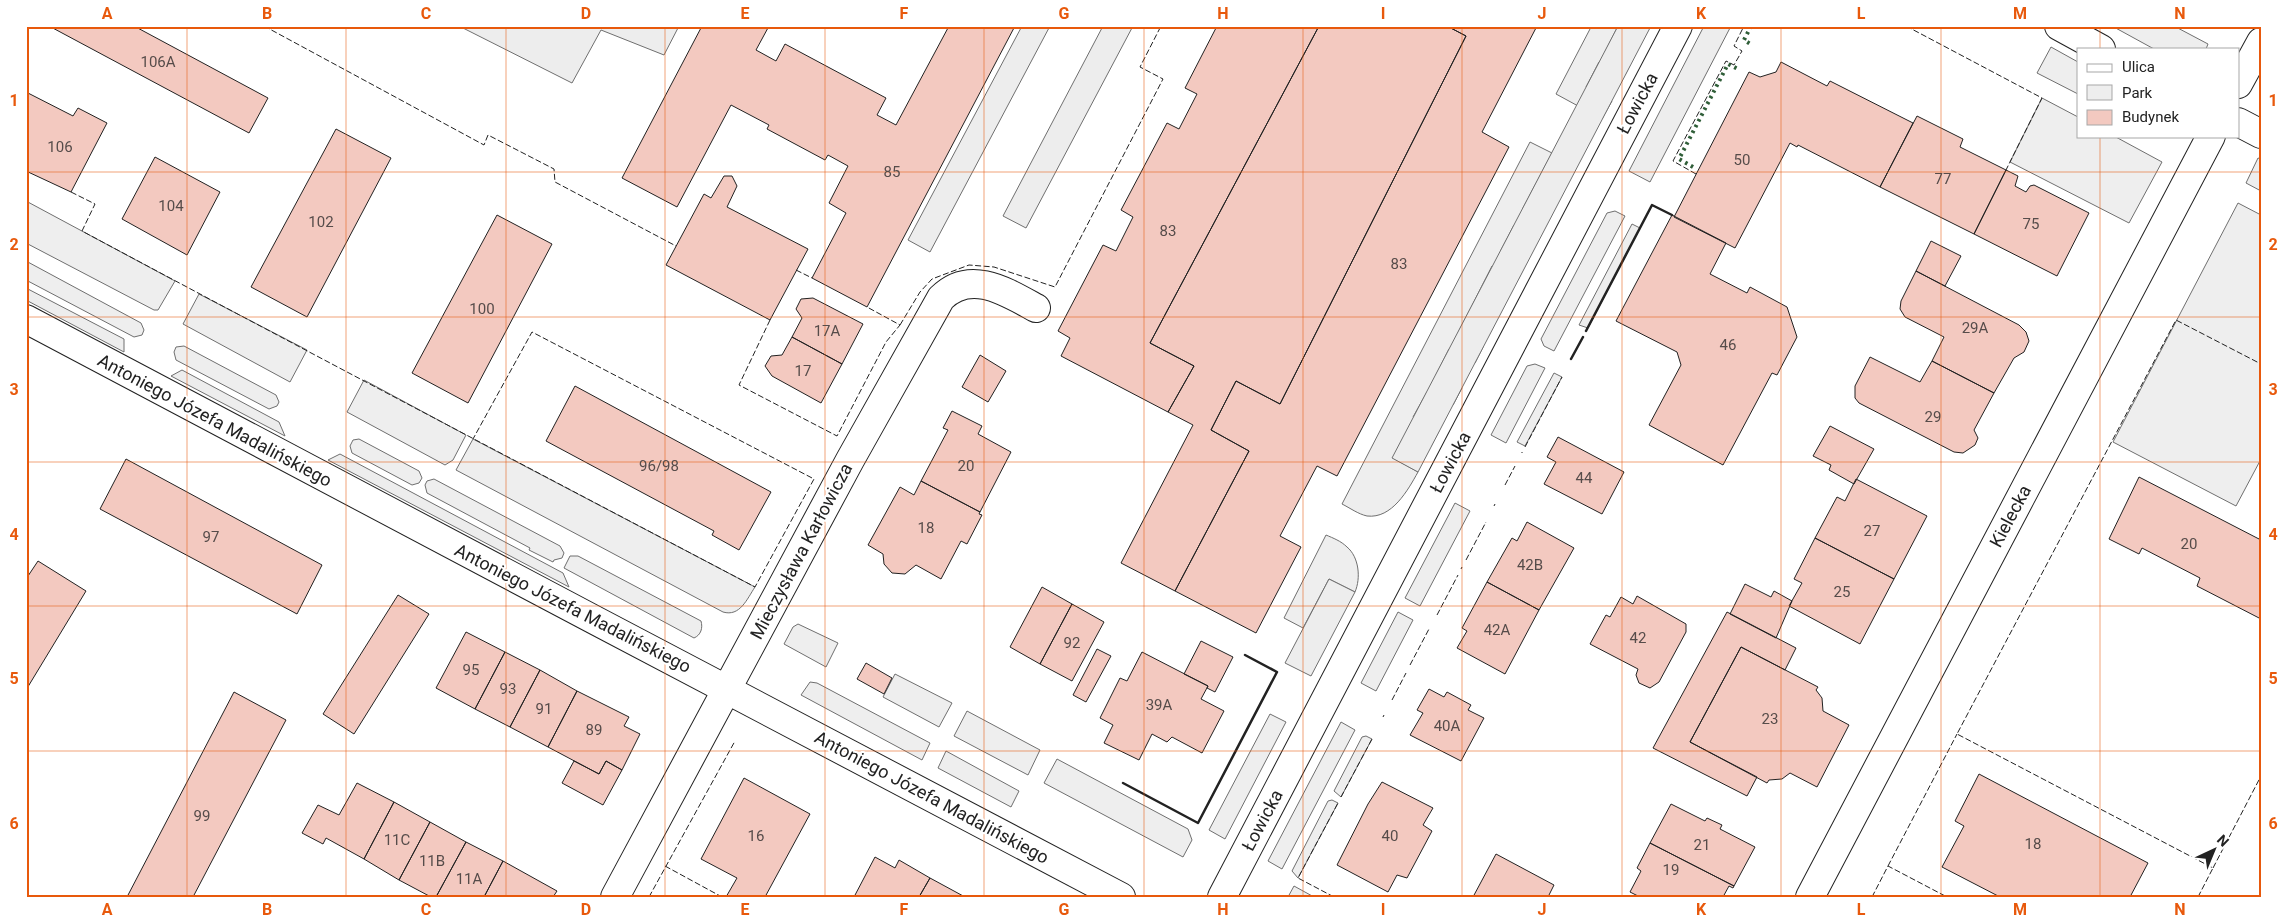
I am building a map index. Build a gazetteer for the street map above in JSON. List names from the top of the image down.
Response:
{
  "streets": {
    "street": [
      "Łowicka",
      "Antoniego Józefa Madalińskiego",
      "Kielecka",
      "Mieczysława Karłowicza"
    ]
  },
  "crossings": [
    ["Antoniego Józefa Madalińskiego", "Mieczysława Karłowicza"]
  ],
  "house_numbers": [
    "106A",
    "106",
    "50",
    "85",
    "77",
    "104",
    "102",
    "75",
    "83",
    "83",
    "100",
    "29A",
    "17A",
    "46",
    "17",
    "29",
    "96/98",
    "20",
    "44",
    "18",
    "27",
    "97",
    "20",
    "42B",
    "25",
    "42A",
    "42",
    "92",
    "95",
    "93",
    "39A",
    "91",
    "23",
    "40A",
    "89",
    "99",
    "16",
    "40",
    "11C",
    "18",
    "21",
    "11B",
    "19",
    "11A"
  ],
  "legend": ["Ulica", "Park", "Budynek"],
  "north": "top right",
  "grid": {
    "columns": [
      "A",
      "B",
      "C",
      "D",
      "E",
      "F",
      "G",
      "H",
      "I",
      "J",
      "K",
      "L",
      "M",
      "N"
    ],
    "rows": [
      "1",
      "2",
      "3",
      "4",
      "5",
      "6"
    ]
  }
}
